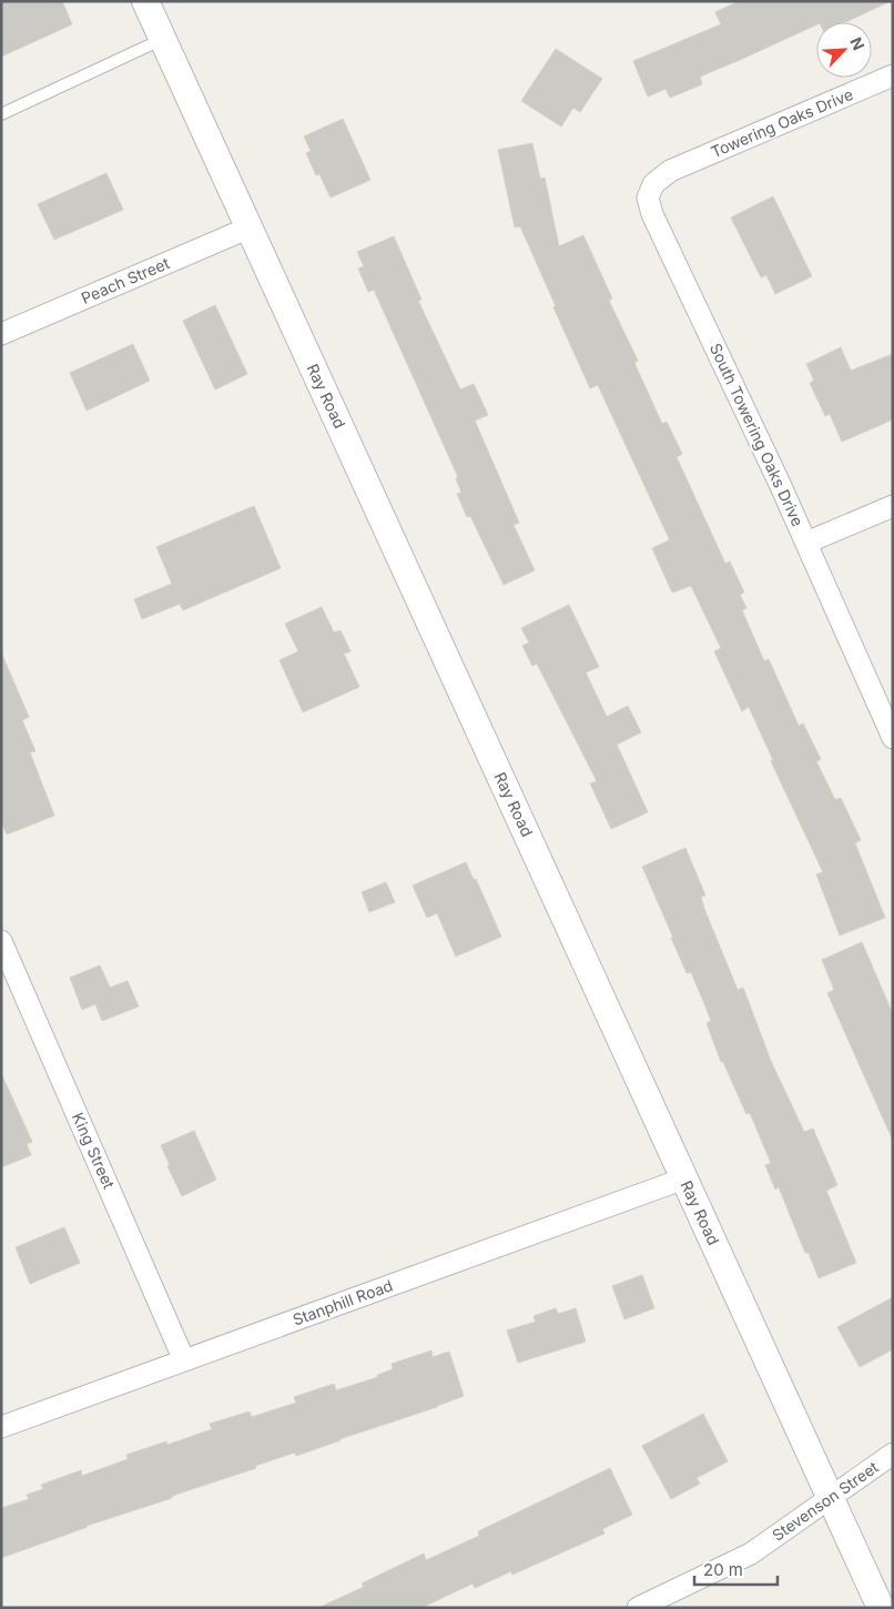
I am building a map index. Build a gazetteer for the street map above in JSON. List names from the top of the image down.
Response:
{
  "streets": {
    "street": [
      "Towering Oaks Drive",
      "Peach Street",
      "Ray Road",
      "South Towering Oaks Drive",
      "King Street",
      "Stanphill Road",
      "Stevenson Street"
    ]
  },
  "crossings": [
    ["Towering Oaks Drive", "South Towering Oaks Drive"],
    ["Peach Street", "Ray Road"],
    ["Ray Road", "Stanphill Road"],
    ["Ray Road", "Stevenson Street"],
    ["King Street", "Stanphill Road"]
  ],
  "scale_bar": "20 m",
  "north": "top right"
}
